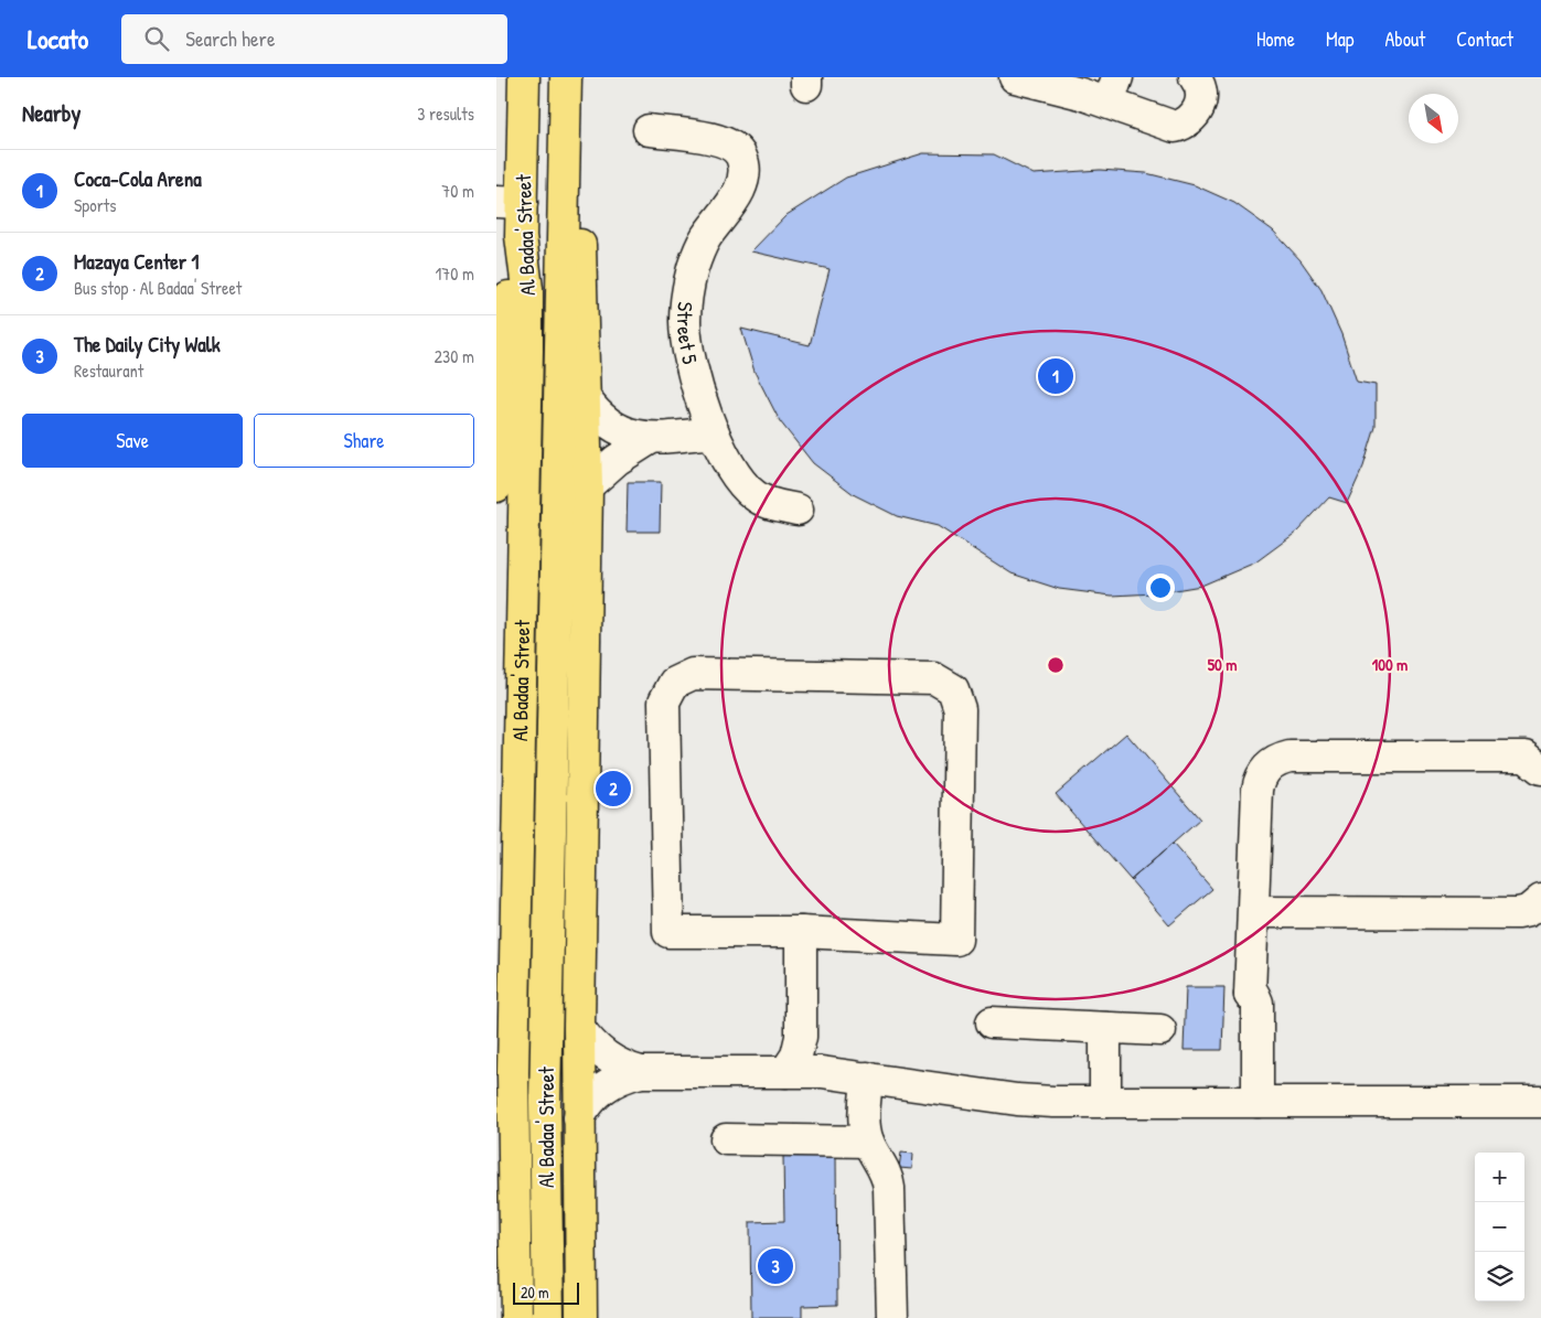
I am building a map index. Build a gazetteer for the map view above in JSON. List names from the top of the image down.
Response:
{
  "streets": {
    "main road": ["Al Badaa' Street"],
    "lane": ["Street 5"]
  },
  "scale_bar": "20 m",
  "north": "bottom right",
  "page": {
    "header": "Locato",
    "search": "Search here",
    "nav": [
      "Home",
      "Map",
      "About",
      "Contact"
    ],
    "heading": ["Nearby", "3 results"],
    "list": [
      {
        "mark": "1",
        "name": "Coca-Cola Arena",
        "note": "Sports",
        "value": "70 m"
      },
      {
        "mark": "2",
        "name": "Mazaya Center 1",
        "note": "Bus stop · Al Badaa' Street",
        "value": "170 m"
      },
      {
        "mark": "3",
        "name": "The Daily City Walk",
        "note": "Restaurant",
        "value": "230 m"
      }
    ],
    "pins": ["1", "2", "3"],
    "buttons": ["Save", "Share"],
    "map_buttons": ["+", "−"],
    "scale": "20 m"
  },
  "rings": ["50 m", "100 m"]
}
